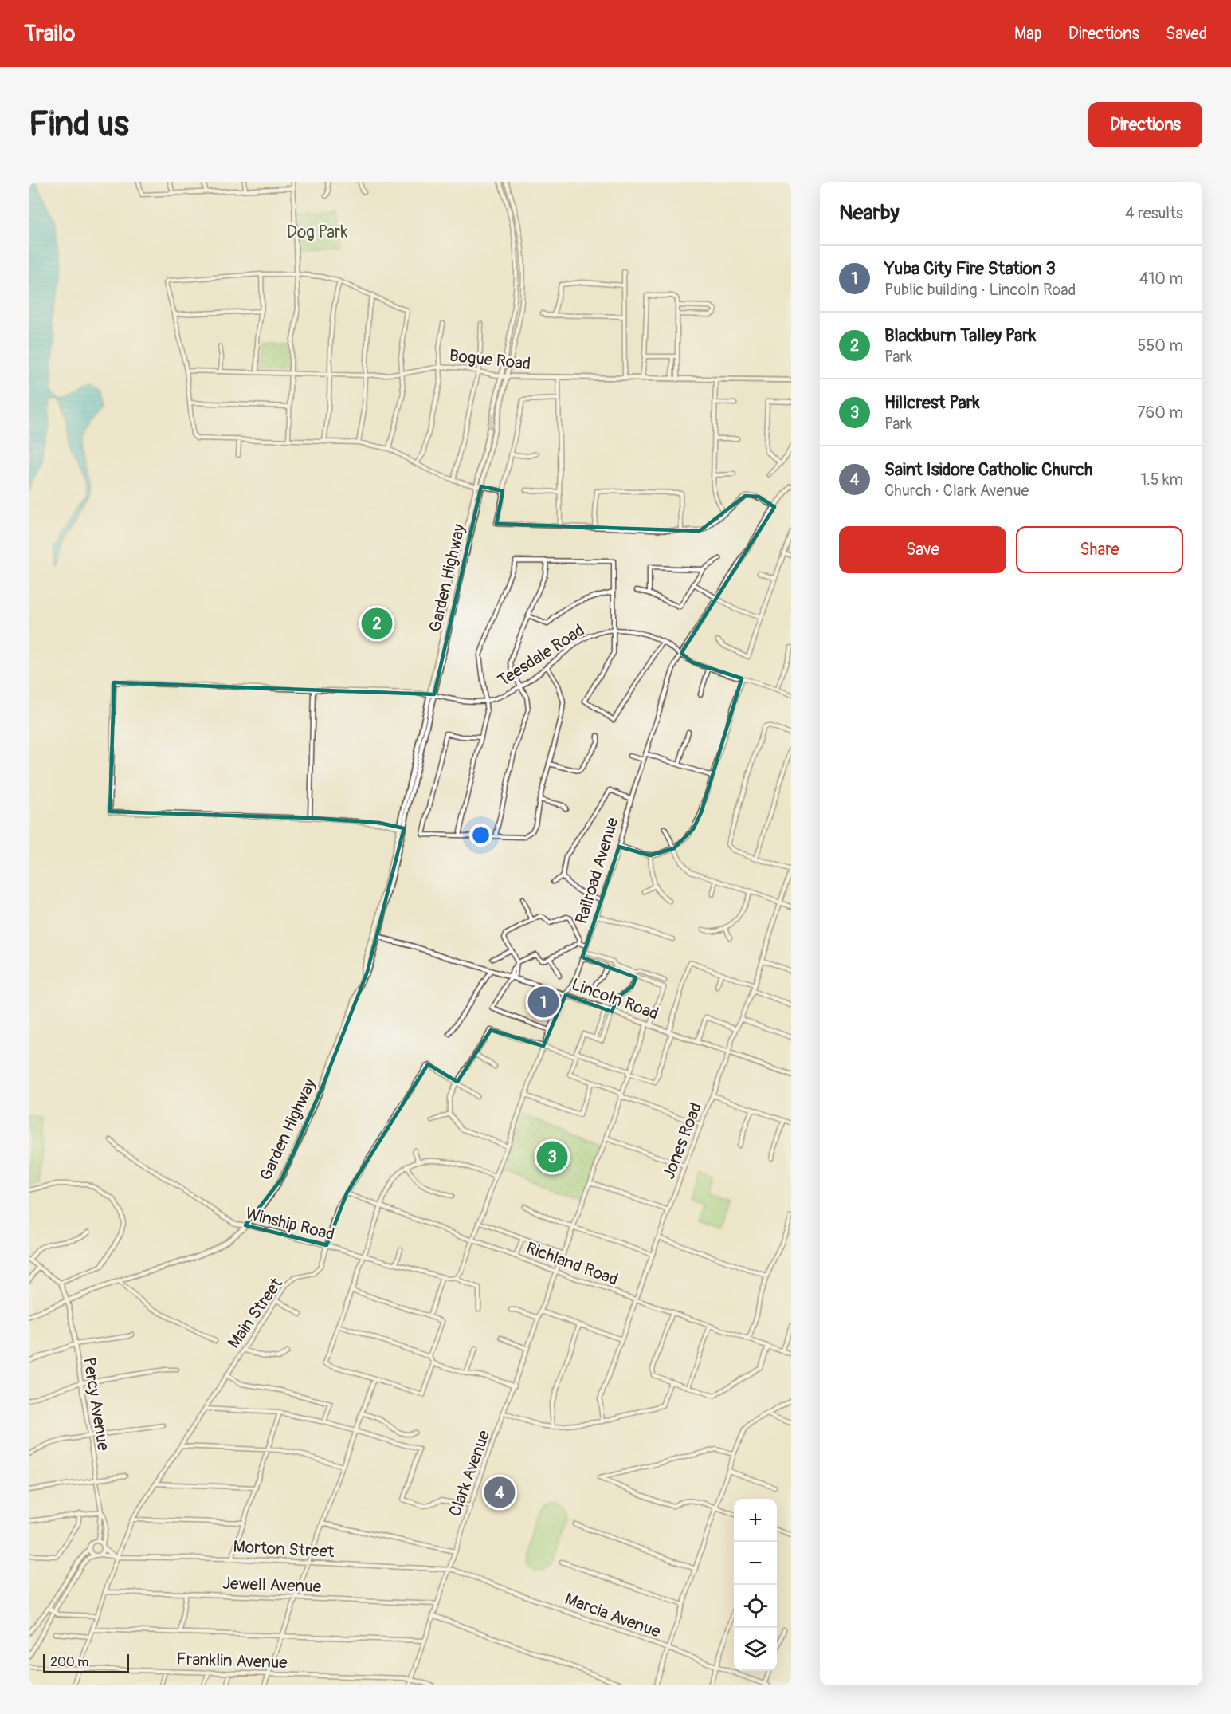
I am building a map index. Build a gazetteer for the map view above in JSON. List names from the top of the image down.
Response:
{
  "streets": {
    "main road": ["Bogue Road", "Garden Highway", "Lincoln Road"],
    "street": [
      "Teesdale Road",
      "Railroad Avenue",
      "Jones Road",
      "Winship Road",
      "Richland Road",
      "Main Street",
      "Percy Avenue",
      "Clark Avenue",
      "Morton Street",
      "Jewell Avenue",
      "Marcia Avenue",
      "Franklin Avenue"
    ]
  },
  "crossings": [
    ["Bogue Road", "Garden Highway"],
    ["Garden Highway", "Teesdale Road"],
    ["Garden Highway", "Lincoln Road"],
    ["Garden Highway", "Winship Road"],
    ["Garden Highway", "Percy Avenue"],
    ["Teesdale Road", "Railroad Avenue"],
    ["Railroad Avenue", "Lincoln Road"],
    ["Railroad Avenue", "Winship Road"],
    ["Railroad Avenue", "Richland Road"],
    ["Lincoln Road", "Jones Road"],
    ["Lincoln Road", "Clark Avenue"],
    ["Jones Road", "Richland Road"],
    ["Winship Road", "Main Street"],
    ["Richland Road", "Main Street"],
    ["Richland Road", "Clark Avenue"],
    ["Main Street", "Morton Street"],
    ["Percy Avenue", "Morton Street"],
    ["Clark Avenue", "Morton Street"],
    ["Clark Avenue", "Jewell Avenue"],
    ["Clark Avenue", "Marcia Avenue"],
    ["Clark Avenue", "Franklin Avenue"],
    ["Morton Street", "Marcia Avenue"]
  ],
  "parks": ["Dog Park"],
  "scale_bar": "200 m",
  "page": {
    "header": "Trailo",
    "nav": ["Map", "Directions", "Saved"],
    "buttons": [
      "Directions",
      ["Save", "Share"]
    ],
    "title": "Find us",
    "heading": ["Nearby", "4 results"],
    "list": [
      {
        "mark": "1",
        "name": "Yuba City Fire Station 3",
        "note": "Public building · Lincoln Road",
        "value": "410 m"
      },
      {
        "mark": "2",
        "name": "Blackburn Talley Park",
        "note": "Park",
        "value": "550 m"
      },
      {
        "mark": "3",
        "name": "Hillcrest Park",
        "note": "Park",
        "value": "760 m"
      },
      {
        "mark": "4",
        "name": "Saint Isidore Catholic Church",
        "note": "Church · Clark Avenue",
        "value": "1.5 km"
      }
    ],
    "pins": [
      "2",
      "1",
      "3",
      "4"
    ],
    "map_buttons": ["+", "−"],
    "scale": "200 m"
  }
}
